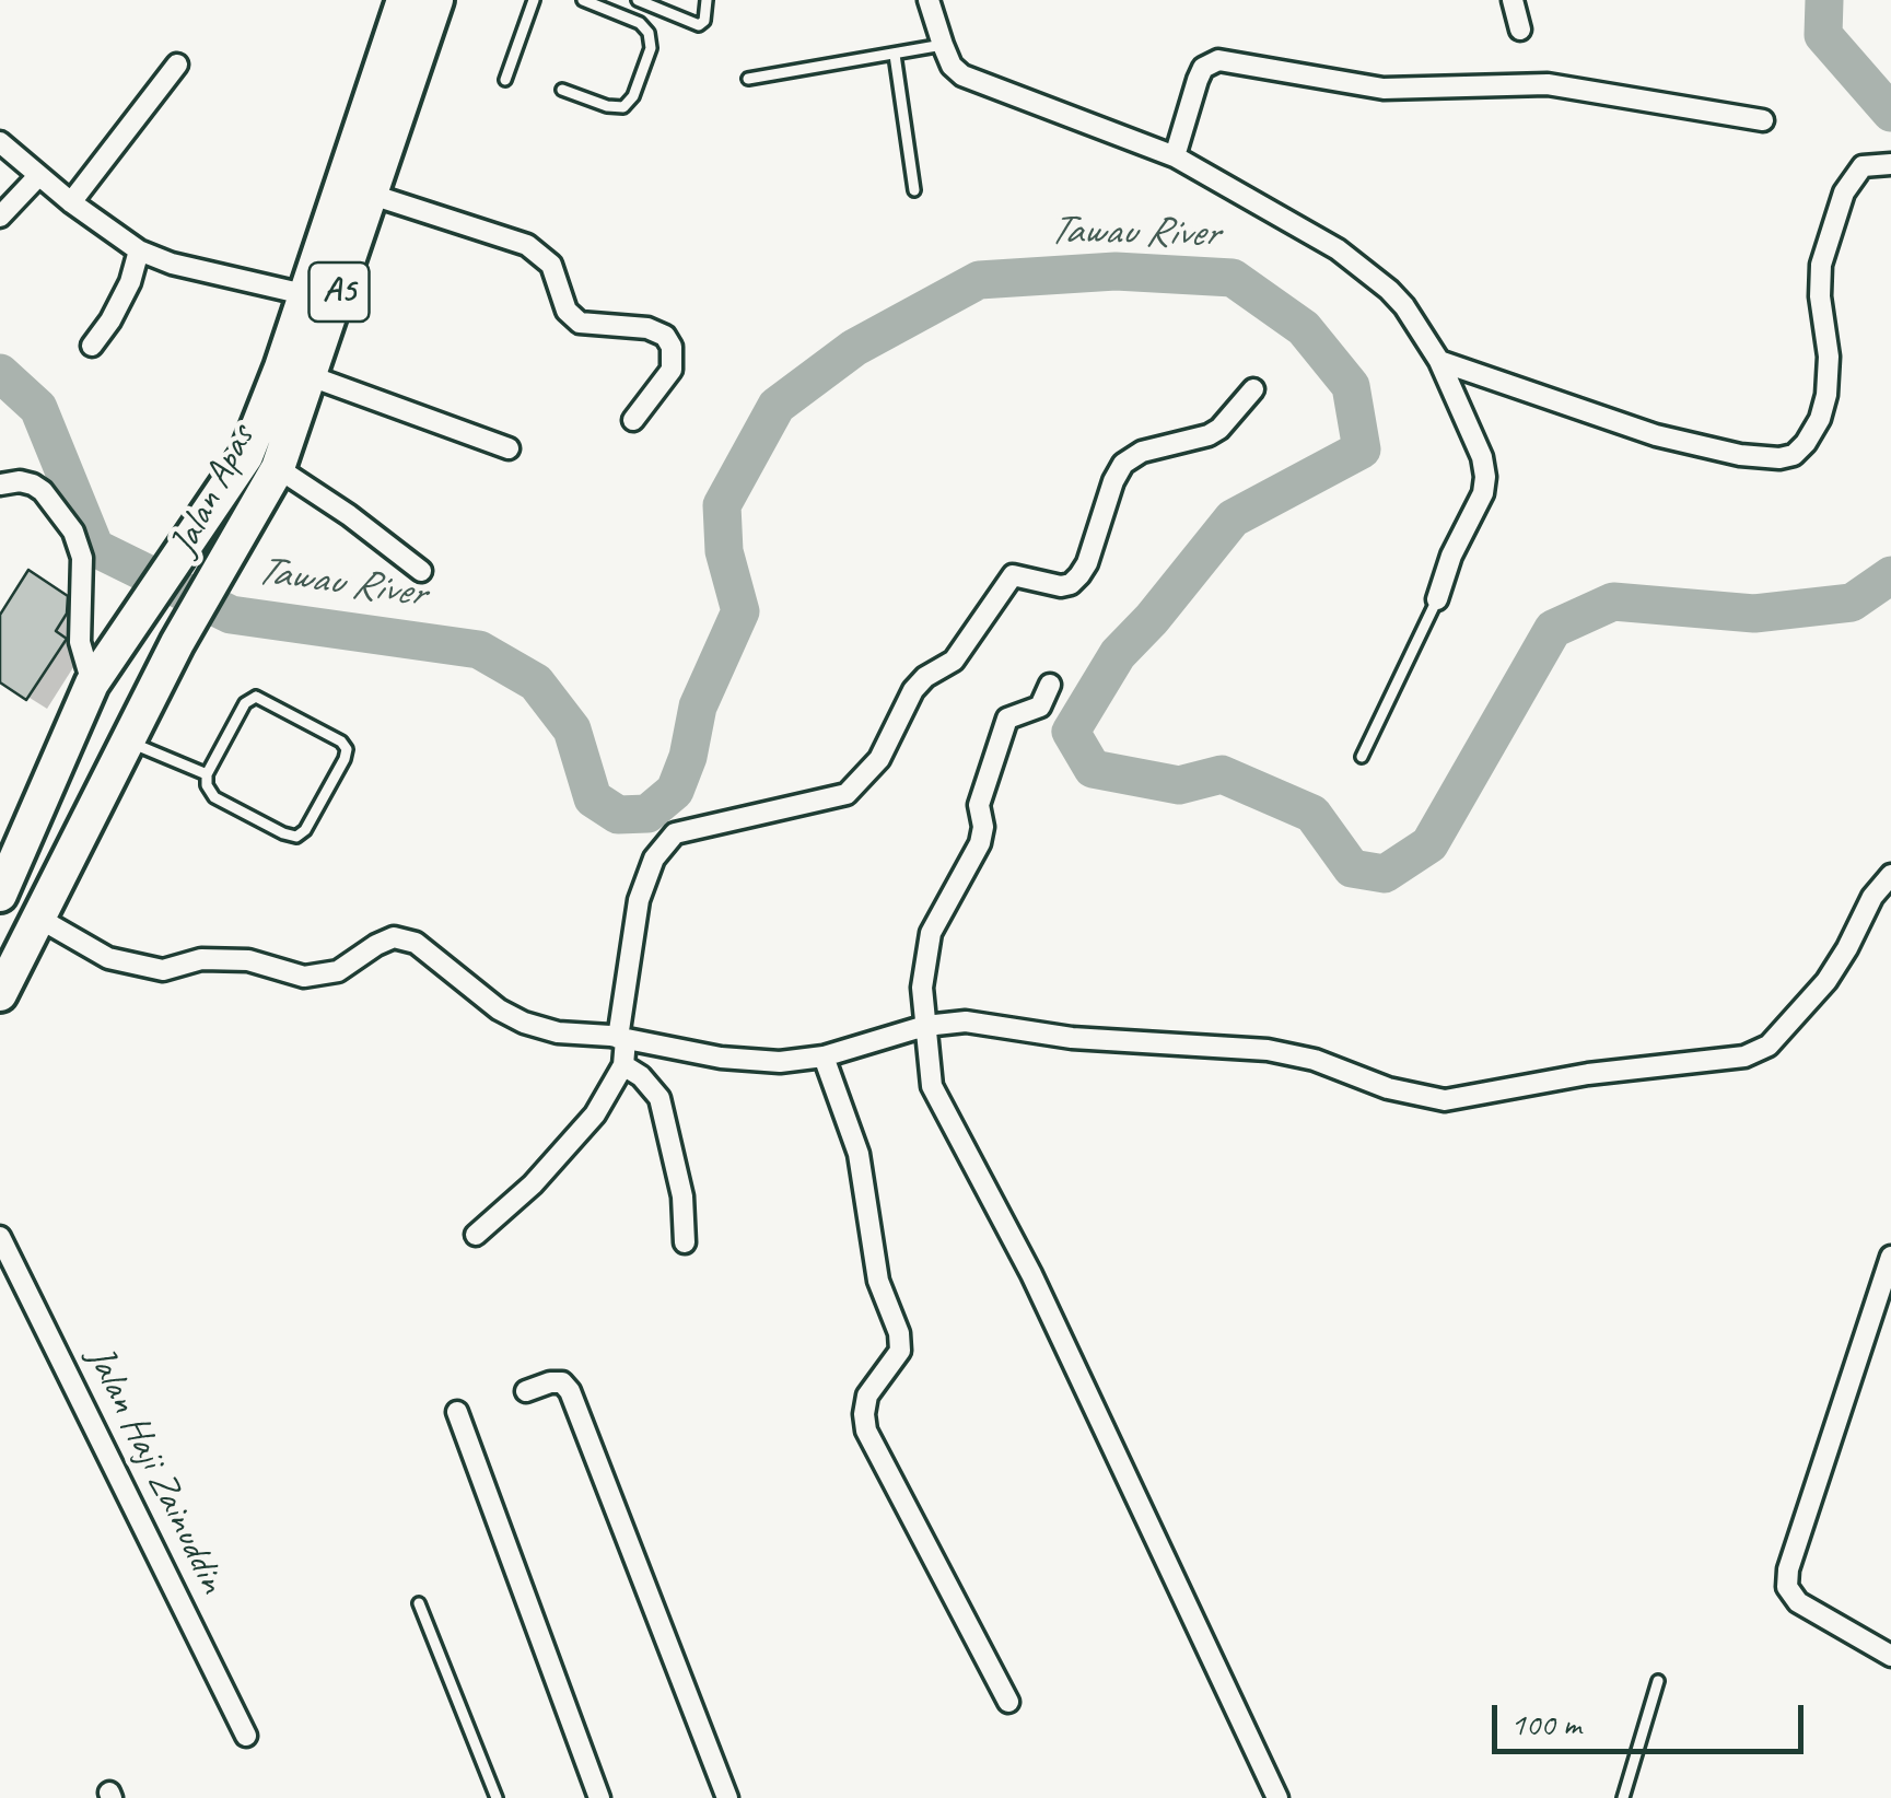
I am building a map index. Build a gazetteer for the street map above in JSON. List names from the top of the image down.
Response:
{
  "streets": {
    "highway": ["A5", "Jalan Apas"],
    "street": ["Jalan Haji Zainuddin"]
  },
  "water": ["Tawau River"],
  "scale_bar": "100 m"
}
